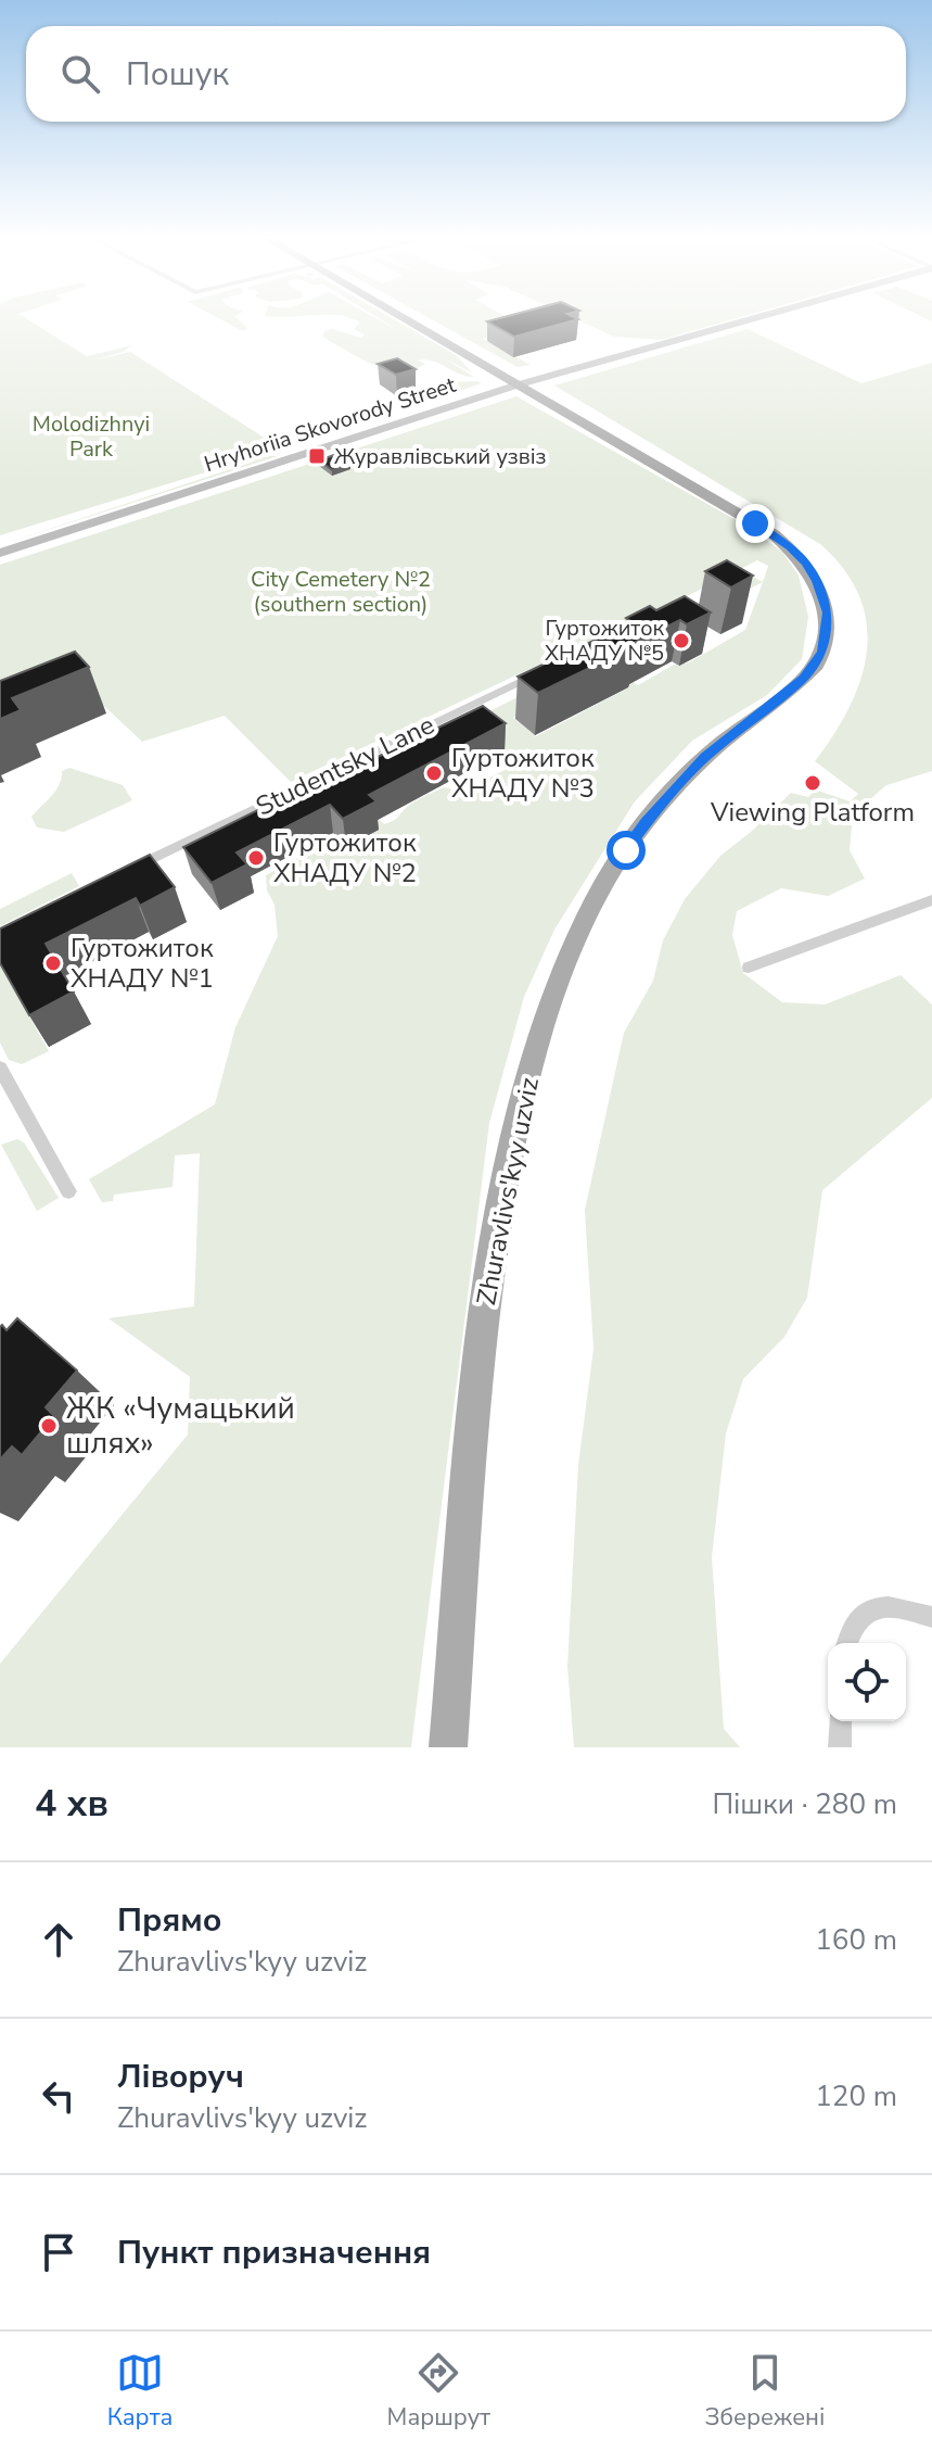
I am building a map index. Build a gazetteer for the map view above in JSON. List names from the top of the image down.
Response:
{
  "streets": {
    "main road": ["Zhuravlivs'kyy uzviz"],
    "street": ["Hryhoriia Skovorody Street", "Studentsky Lane"]
  },
  "crossings": [
    ["Hryhoriia Skovorody Street", "Zhuravlivs'kyy uzviz"]
  ],
  "parks": ["Molodizhnyi Park", "City Cemetery №2 (southern section)"],
  "places": {
    "transit": ["Журавлівський узвіз"],
    "other": [
      "Гуртожиток ХНАДУ №5",
      "Гуртожиток ХНАДУ №3",
      "Viewing Platform",
      "Гуртожиток ХНАДУ №2",
      "Гуртожиток ХНАДУ №1",
      "ЖК «Чумацький шлях»"
    ]
  },
  "page": {
    "search": "Пошук",
    "heading": ["4 хв", "Пішки · 280 m"],
    "list": [
      ["Прямо", "Zhuravlivs'kyy uzviz", "160 m"],
      ["Ліворуч", "Zhuravlivs'kyy uzviz", "120 m"],
      "Пункт призначення"
    ],
    "nav": ["Карта", "Маршрут", "Збережені"]
  }
}
